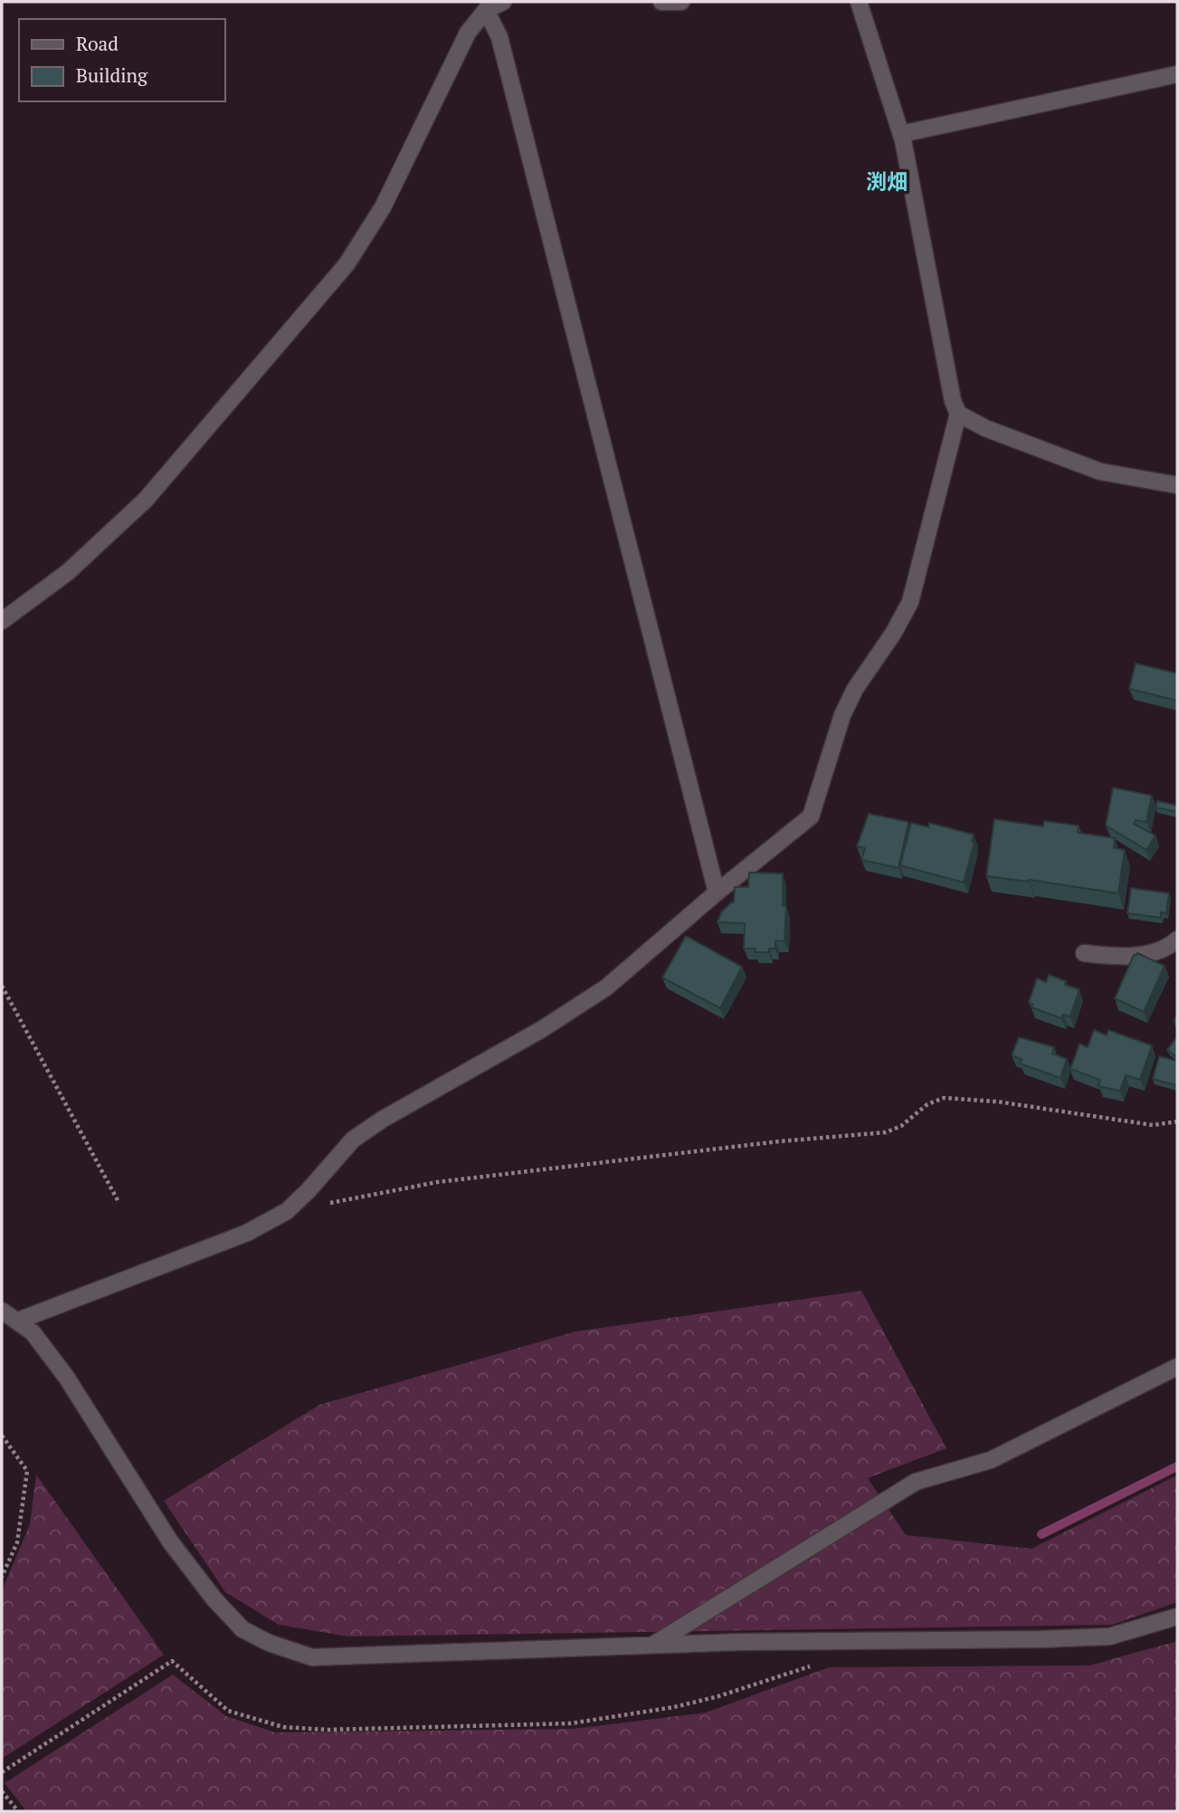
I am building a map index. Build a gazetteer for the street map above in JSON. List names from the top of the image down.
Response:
{
  "districts": ["渕畑"],
  "legend": ["Road", "Building"]
}
